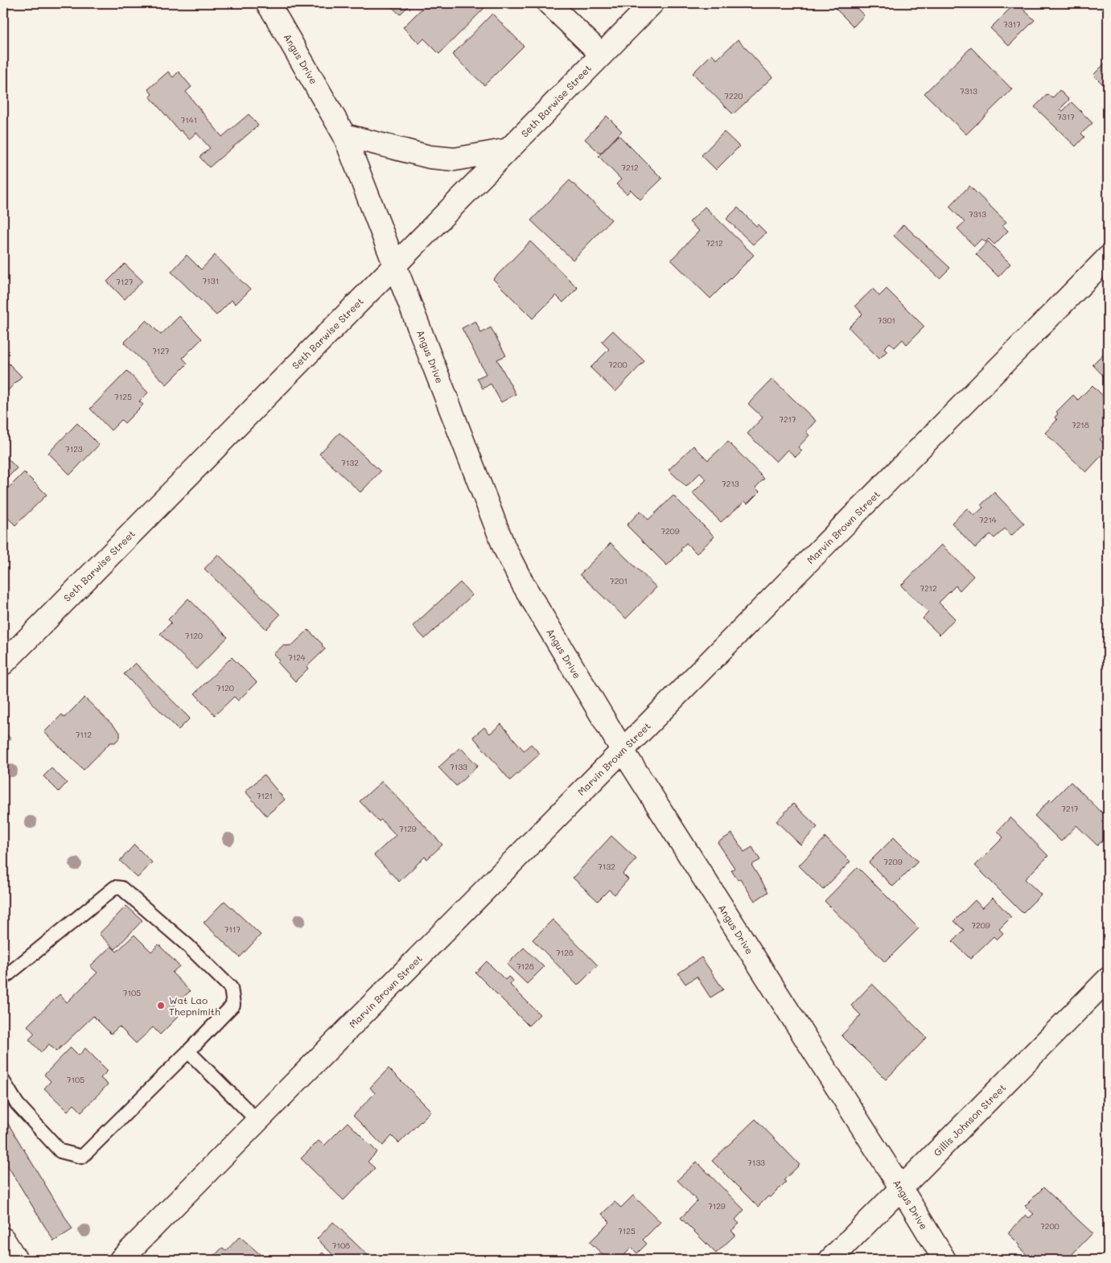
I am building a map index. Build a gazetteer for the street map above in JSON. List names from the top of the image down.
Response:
{
  "streets": {
    "street": [
      "Angus Drive",
      "Seth Barwise Street",
      "Marvin Brown Street",
      "Gillis Johnson Street"
    ]
  },
  "crossings": [
    ["Angus Drive", "Seth Barwise Street"],
    ["Angus Drive", "Marvin Brown Street"],
    ["Angus Drive", "Gillis Johnson Street"]
  ],
  "places": ["Wat Lao Thepnimith"],
  "house_numbers": [
    "7317",
    "7313",
    "7220",
    "7317",
    "7141",
    "7212",
    "7313",
    "7212",
    "7131",
    "7127",
    "7301",
    "7127",
    "7200",
    "7125",
    "7217",
    "7218",
    "7123",
    "7132",
    "7213",
    "7214",
    "7209",
    "7201",
    "7212",
    "7120",
    "7124",
    "7120",
    "7112",
    "7133",
    "7121",
    "7217",
    "7129",
    "7209",
    "7132",
    "7209",
    "7117",
    "7128",
    "7128",
    "7105",
    "7105",
    "7133",
    "7129",
    "7200",
    "7125",
    "7108"
  ]
}
